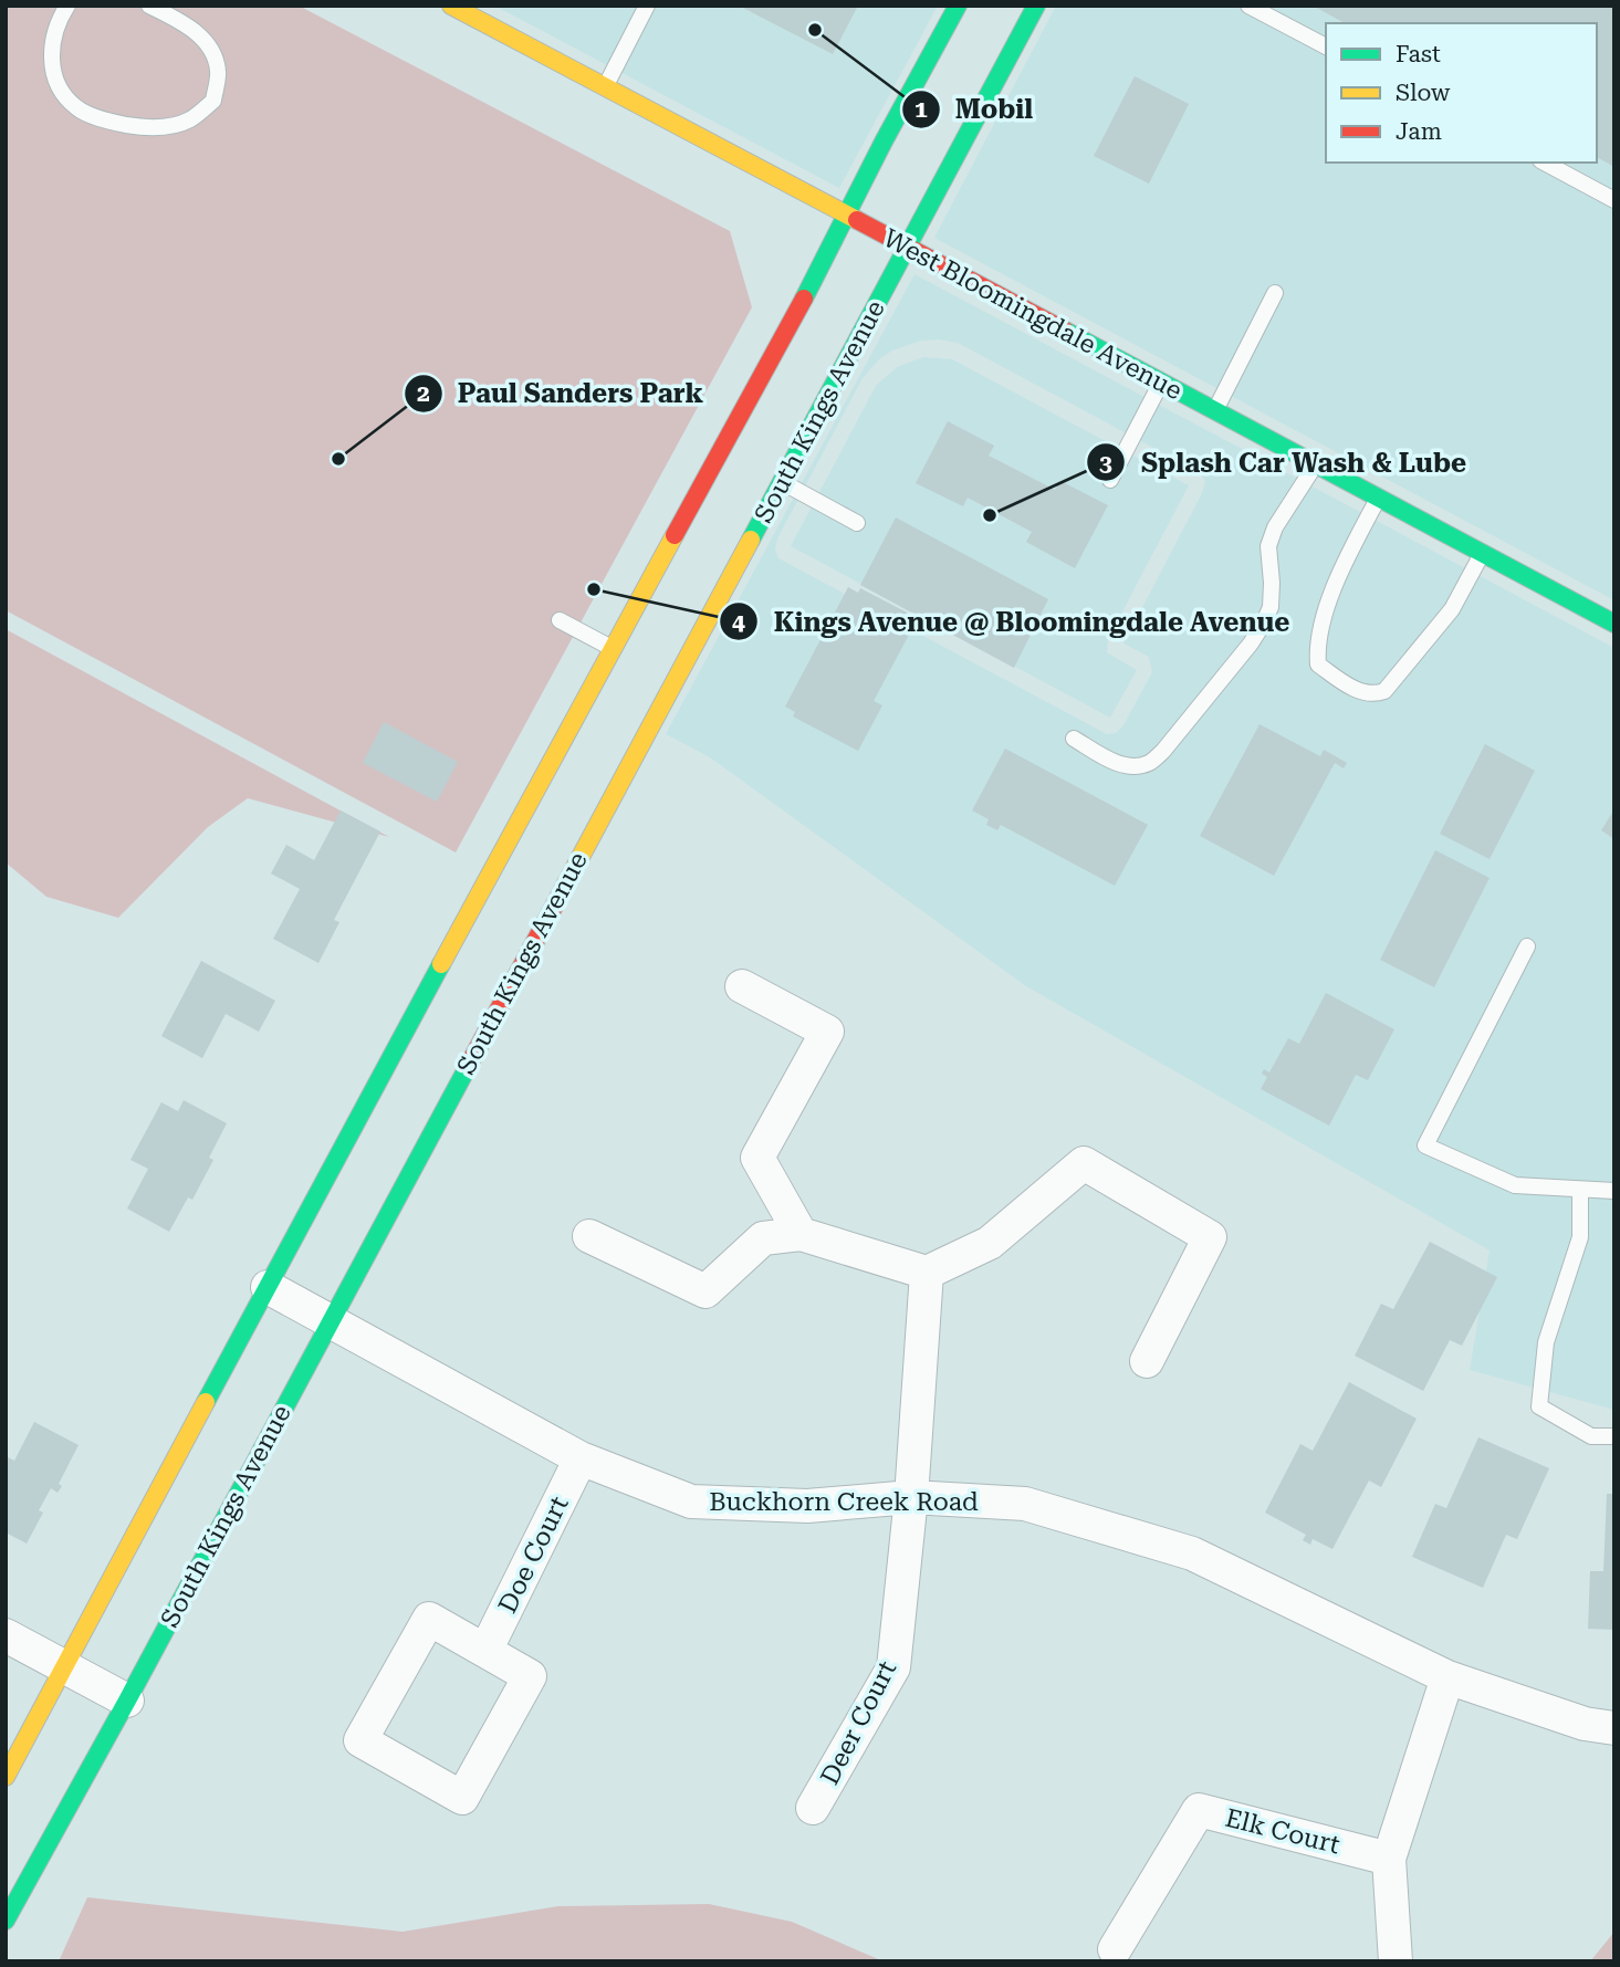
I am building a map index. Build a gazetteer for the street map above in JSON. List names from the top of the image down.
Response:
{
  "streets": {
    "main road": ["West Bloomingdale Avenue", "South Kings Avenue"],
    "street": [
      "Buckhorn Creek Road",
      "Doe Court",
      "Deer Court",
      "Elk Court"
    ]
  },
  "crossings": [
    ["West Bloomingdale Avenue", "South Kings Avenue"],
    ["South Kings Avenue", "Buckhorn Creek Road"],
    ["Buckhorn Creek Road", "Doe Court"],
    ["Buckhorn Creek Road", "Deer Court"]
  ],
  "places": [
    "Mobil",
    "Paul Sanders Park",
    "Splash Car Wash & Lube",
    "Kings Avenue @ Bloomingdale Avenue"
  ],
  "legend": ["Fast", "Slow", "Jam"]
}
